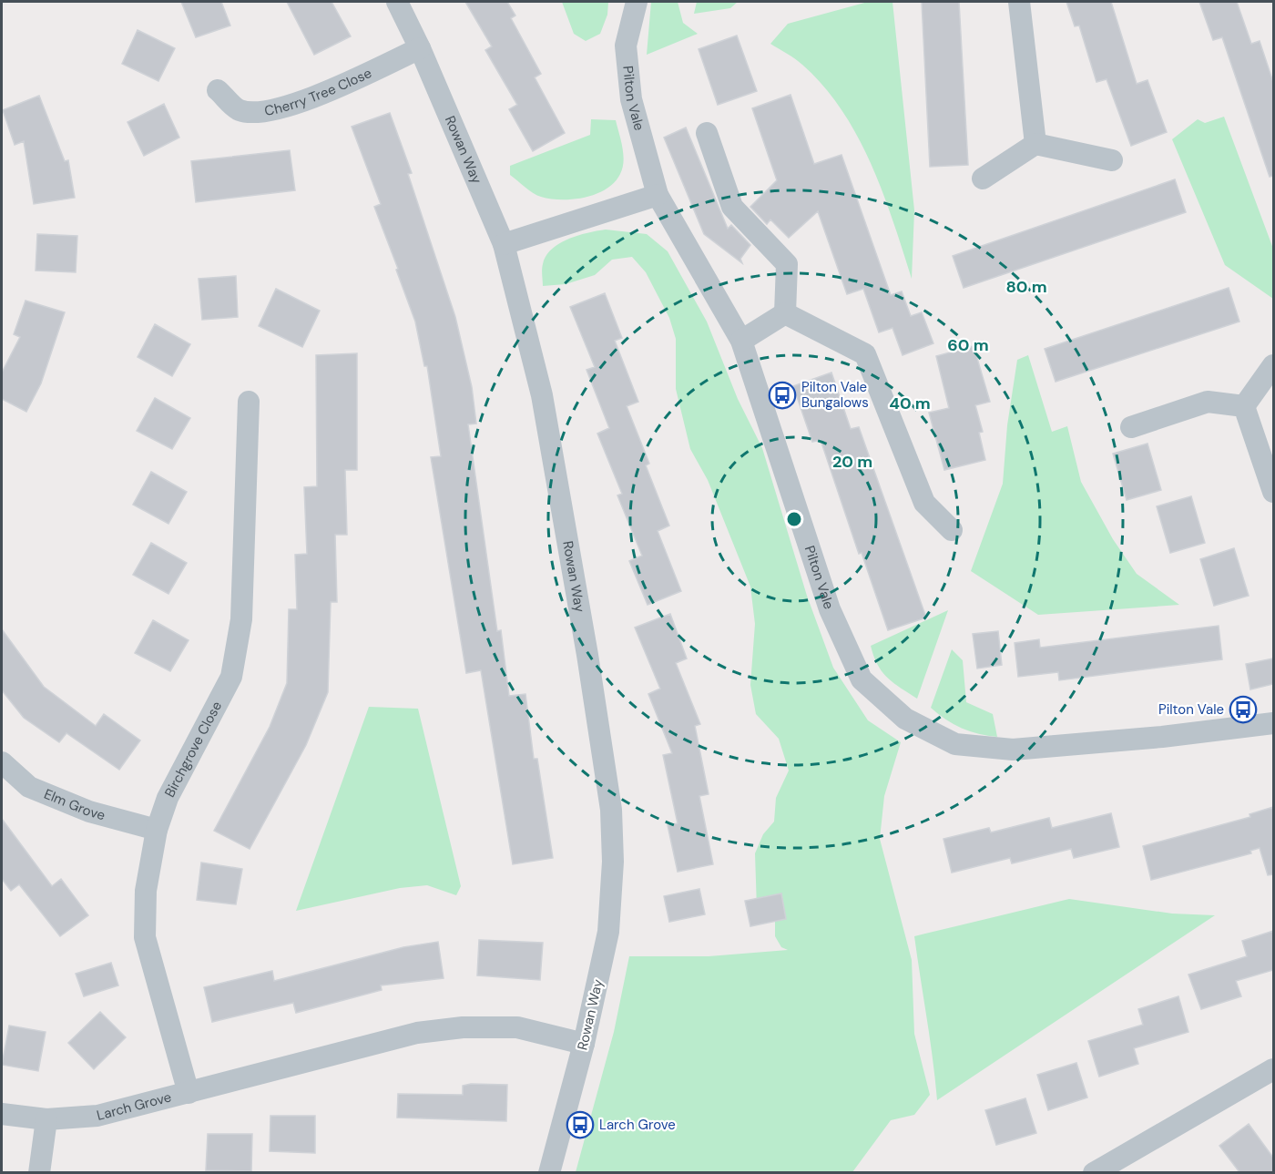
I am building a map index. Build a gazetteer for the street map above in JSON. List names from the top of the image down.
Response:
{
  "streets": {
    "street": [
      "Cherry Tree Close",
      "Pilton Vale",
      "Rowan Way",
      "Birchgrove Close",
      "Elm Grove",
      "Larch Grove"
    ]
  },
  "crossings": [
    ["Cherry Tree Close", "Rowan Way"],
    ["Rowan Way", "Larch Grove"],
    ["Birchgrove Close", "Elm Grove"],
    ["Birchgrove Close", "Larch Grove"]
  ],
  "places": {
    "bus stop": ["Pilton Vale Bungalows", "Pilton Vale", "Larch Grove"]
  },
  "rings": [
    "80 m",
    "60 m",
    "40 m",
    "20 m"
  ]
}
